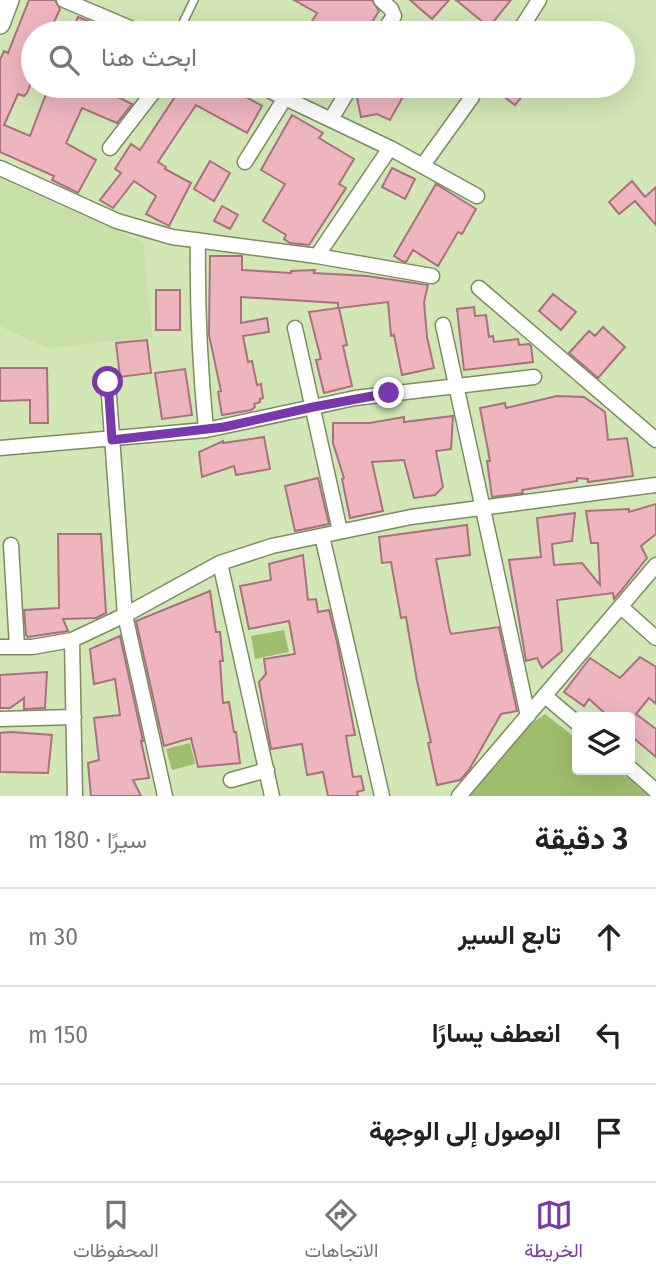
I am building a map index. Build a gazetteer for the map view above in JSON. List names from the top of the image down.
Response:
{
  "page": {
    "search": "ابحث هنا",
    "heading": ["3 دقيقة", "سيرًا · 180 m"],
    "list": [
      ["تابع السير", "30 m"],
      ["انعطف يسارًا", "150 m"],
      "الوصول إلى الوجهة"
    ],
    "nav": ["الخريطة", "الاتجاهات", "المحفوظات"]
  }
}
